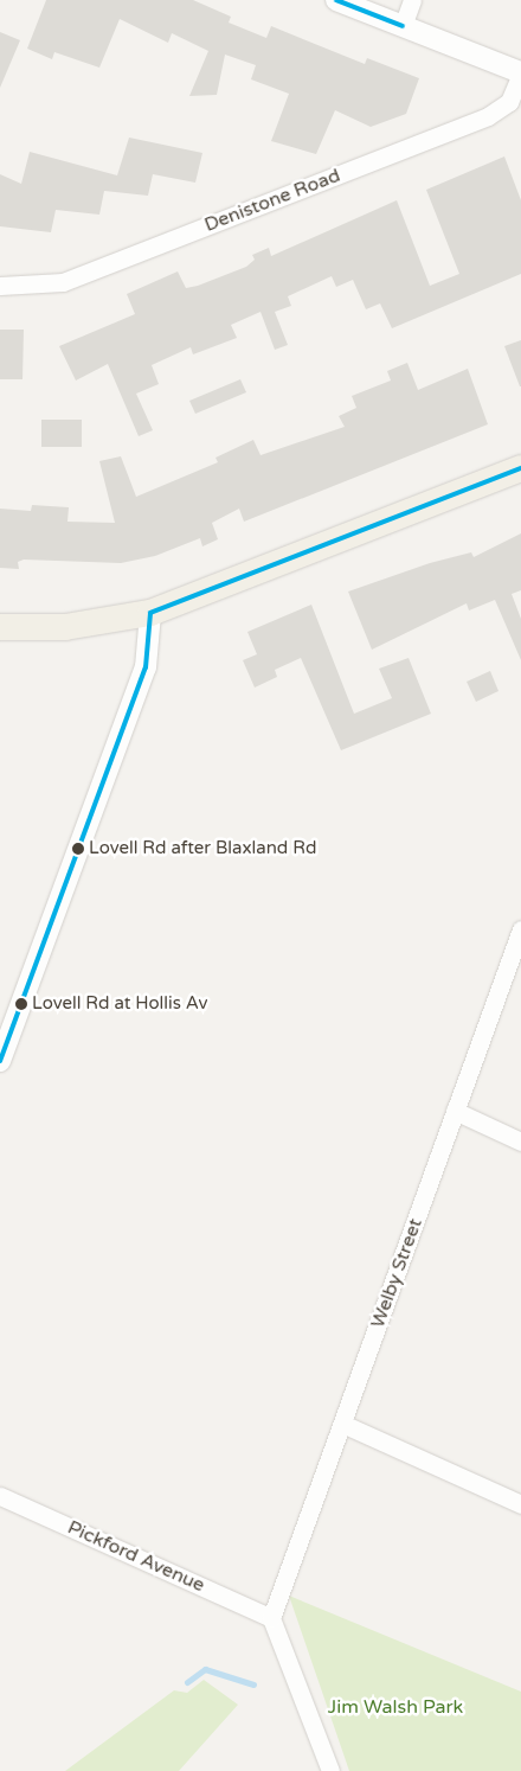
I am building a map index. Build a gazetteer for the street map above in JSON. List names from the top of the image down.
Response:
{
  "streets": {
    "street": ["Denistone Road", "Welby Street", "Pickford Avenue"]
  },
  "crossings": [
    ["Welby Street", "Pickford Avenue"]
  ],
  "parks": ["Jim Walsh Park"],
  "places": ["Lovell Rd after Blaxland Rd", "Lovell Rd at Hollis Av"]
}
